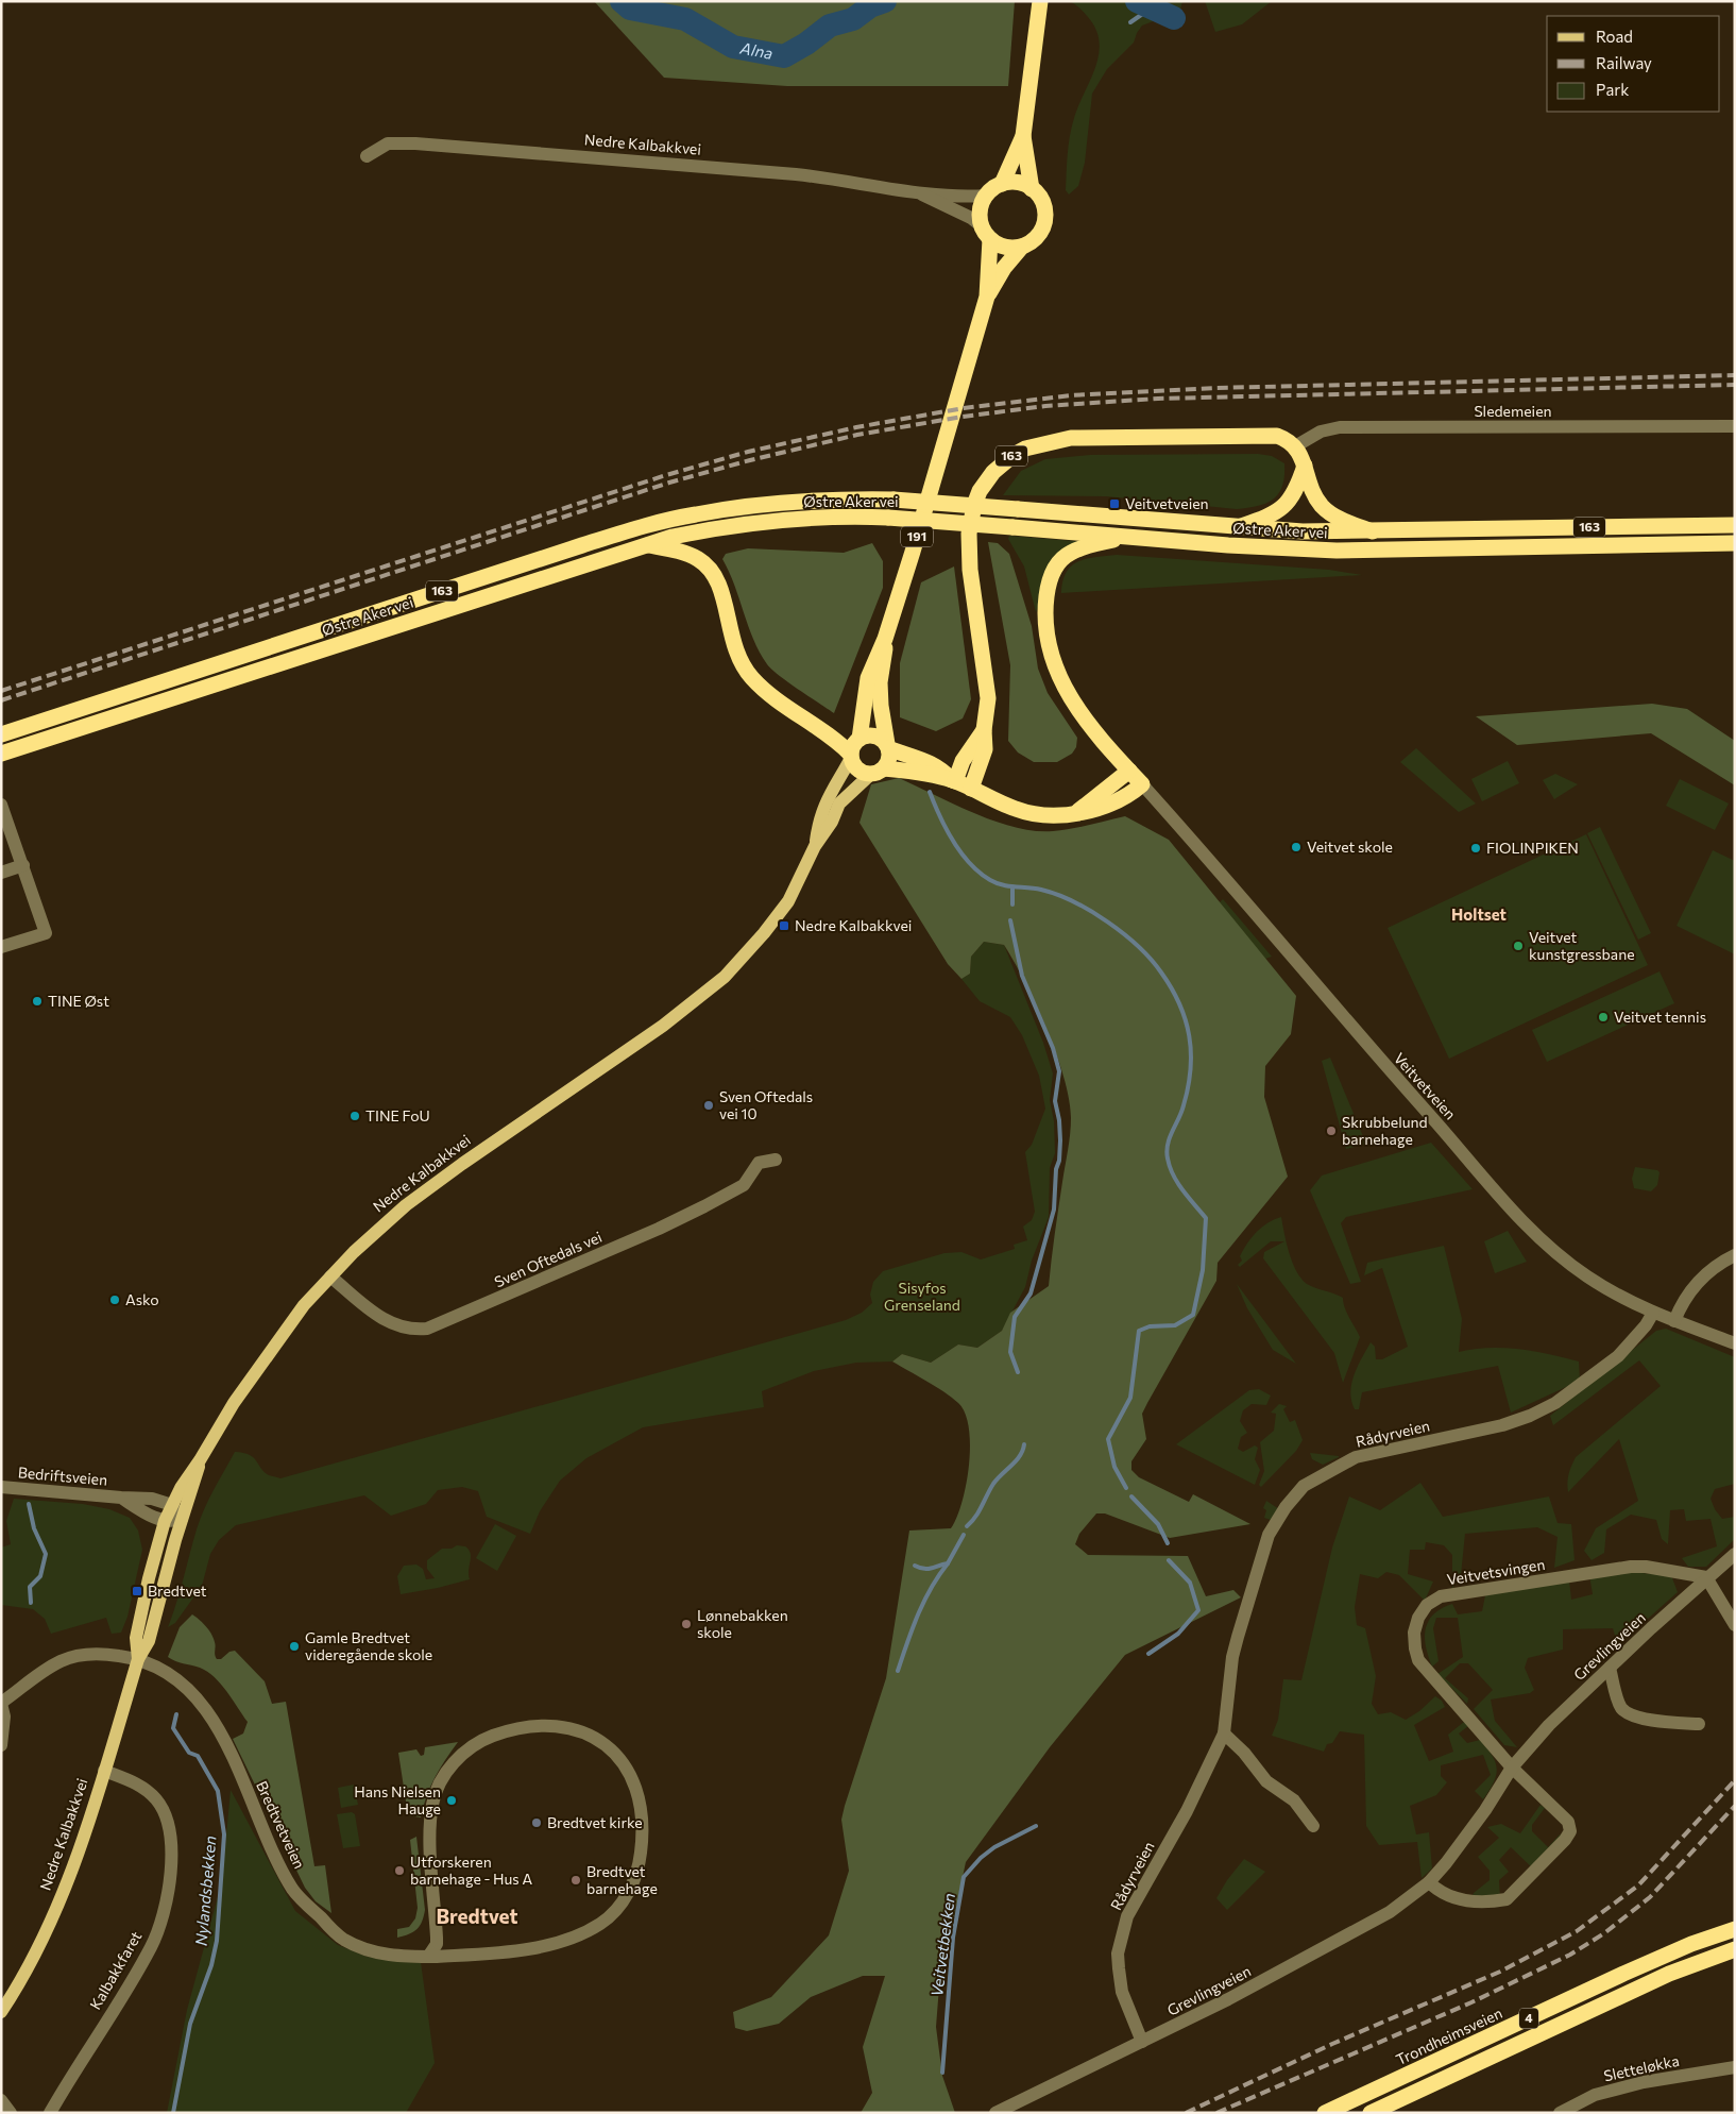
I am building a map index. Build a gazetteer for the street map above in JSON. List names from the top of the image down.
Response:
{
  "streets": {
    "highway": [
      "163",
      "Østre Aker vei",
      "191",
      "4",
      "Trondheimsveien"
    ],
    "main road": ["Nedre Kalbakkvei"],
    "street": [
      "Sledemeien",
      "Veitvetveien",
      "Sven Oftedals vei",
      "Rådyrveien",
      "Bedriftsveien",
      "Veitvetsvingen",
      "Grevlingveien",
      "Bredtvetveien",
      "Kalbakkfaret",
      "Sletteløkka"
    ]
  },
  "crossings": [
    ["Nedre Kalbakkvei", "163"],
    ["Nedre Kalbakkvei", "191"],
    ["Nedre Kalbakkvei", "Sven Oftedals vei"],
    ["Nedre Kalbakkvei", "Bedriftsveien"],
    ["Nedre Kalbakkvei", "Bredtvetveien"],
    ["Nedre Kalbakkvei", "Kalbakkfaret"],
    ["Sledemeien", "163"],
    ["163", "Østre Aker vei"],
    ["163", "191"],
    ["163", "Veitvetveien"],
    ["Veitvetveien", "Rådyrveien"],
    ["Rådyrveien", "Grevlingveien"],
    ["Veitvetsvingen", "Grevlingveien"]
  ],
  "districts": ["Holtset", "Bredtvet"],
  "water": ["Alna", "Nylandsbekken", "Veitvetbekken"],
  "parks": ["Sisyfos Grenseland"],
  "places": {
    "transit": ["Veitvetveien", "Nedre Kalbakkvei", "Bredtvet"],
    "other": [
      "Veitvet skole",
      "FIOLINPIKEN",
      "Veitvet kunstgressbane",
      "TINE Øst",
      "Veitvet tennis",
      "Sven Oftedals vei 10",
      "TINE FoU",
      "Skrubbelund barnehage",
      "Asko",
      "Lønnebakken skole",
      "Gamle Bredtvet videregående skole",
      "Hans Nielsen Hauge",
      "Bredtvet kirke",
      "Utforskeren barnehage - Hus A",
      "Bredtvet barnehage"
    ]
  },
  "legend": ["Road", "Railway", "Park"]
}
